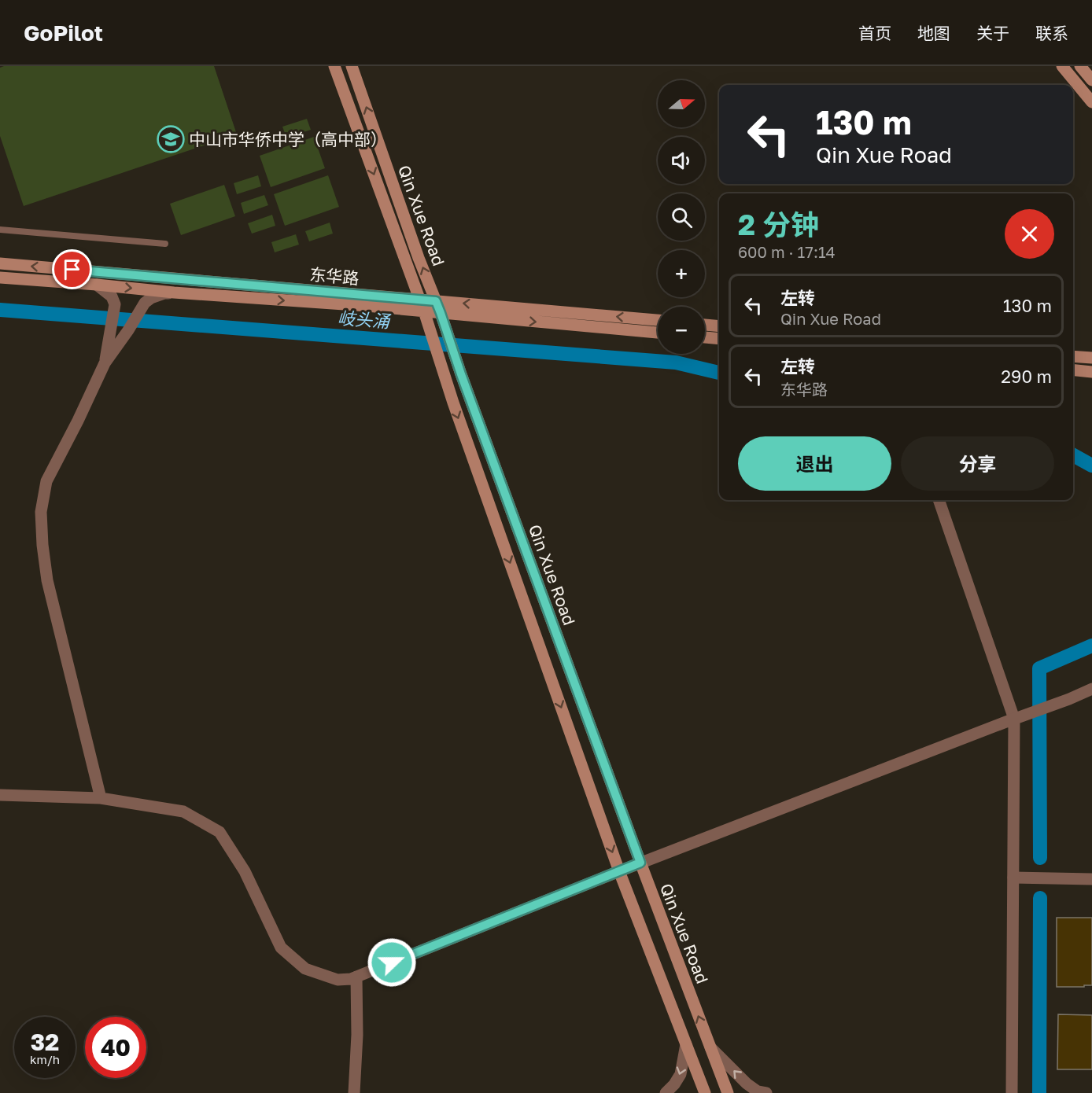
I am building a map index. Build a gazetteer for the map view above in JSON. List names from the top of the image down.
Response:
{
  "streets": {
    "main road": ["Qin Xue Road", "东华路"]
  },
  "crossings": [
    ["Qin Xue Road", "东华路"]
  ],
  "water": ["岐头涌"],
  "places": {
    "school or university": ["中山市华侨中学（高中部）"]
  },
  "north": "right",
  "page": {
    "header": "GoPilot",
    "nav": [
      "首页",
      "地图",
      "关于",
      "联系"
    ],
    "map_buttons": ["+", "−"],
    "turn": ["130 m", "Qin Xue Road"],
    "heading": ["2 分钟", "600 m · 17:14"],
    "list": [
      {
        "name": "左转",
        "note": "Qin Xue Road",
        "value": "130 m"
      },
      {
        "name": "左转",
        "note": "东华路",
        "value": "290 m"
      }
    ],
    "buttons": ["退出", "分享"],
    "speed": "32 km/h",
    "limit": "40"
  }
}
